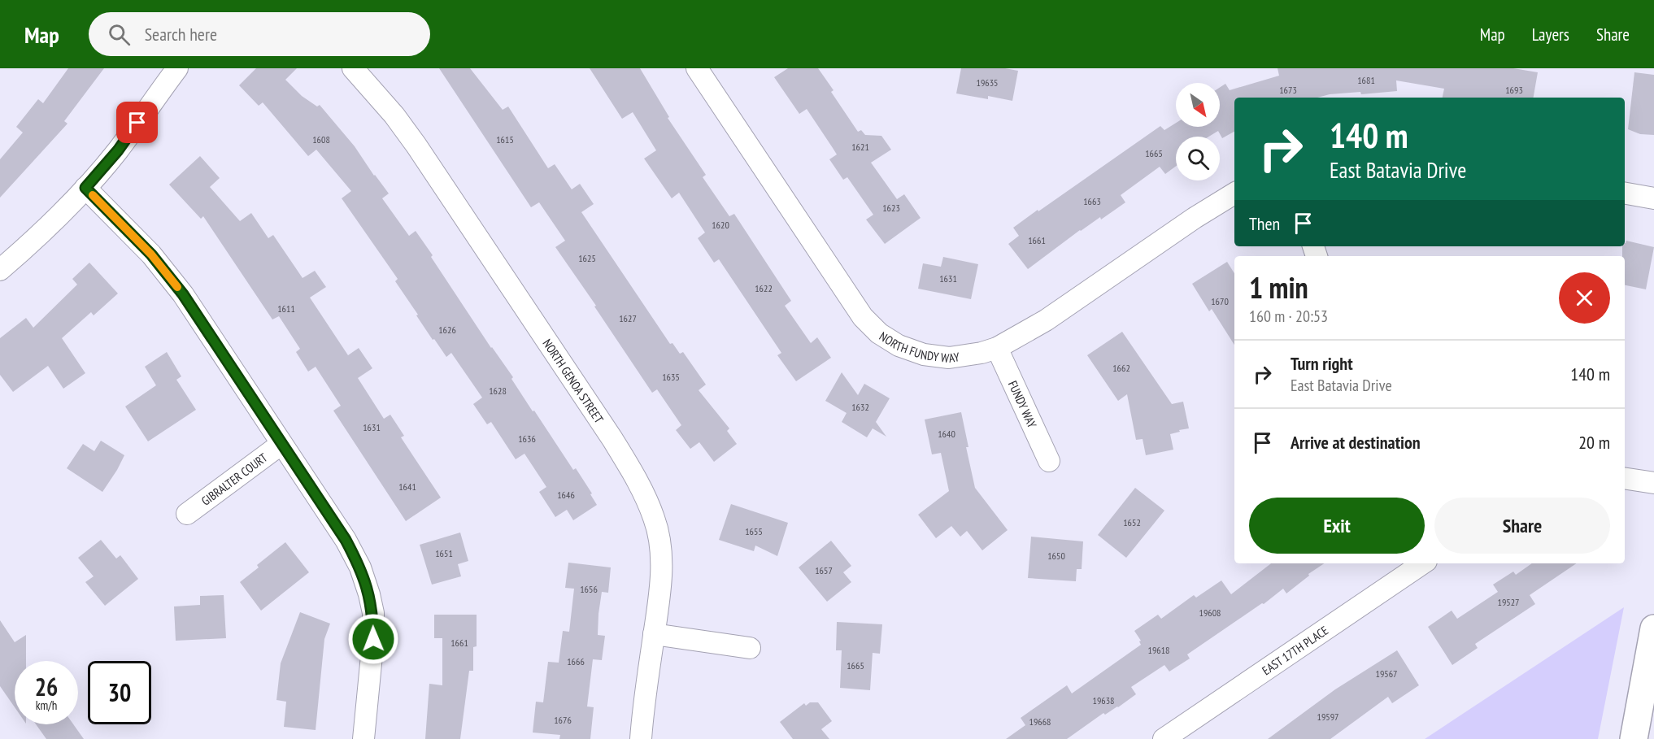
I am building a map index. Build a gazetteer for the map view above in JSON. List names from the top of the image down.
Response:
{
  "streets": {
    "street": [
      "NORTH FUNDY WAY",
      "NORTH GENOA STREET",
      "FUNDY WAY",
      "GIBRALTER COURT",
      "EAST 17TH PLACE"
    ]
  },
  "crossings": [
    ["NORTH FUNDY WAY", "FUNDY WAY"]
  ],
  "house_numbers": [
    "1681",
    "19635",
    "1673",
    "1693",
    "1608",
    "1615",
    "1621",
    "1665",
    "1663",
    "1623",
    "1620",
    "1661",
    "1625",
    "1631",
    "1622",
    "1670",
    "1611",
    "1627",
    "1626",
    "1662",
    "1635",
    "1628",
    "1632",
    "1631",
    "1640",
    "1636",
    "1641",
    "1646",
    "1652",
    "1655",
    "1651",
    "1650",
    "1657",
    "1656",
    "19527",
    "19608",
    "1661",
    "19618",
    "1666",
    "1665",
    "19567",
    "19638",
    "19597",
    "1676",
    "19668"
  ],
  "north": "bottom right",
  "page": {
    "header": "Map",
    "search": "Search here",
    "nav": ["Map", "Layers", "Share"],
    "turn": ["140 m", "East Batavia Drive"],
    "then": "Then",
    "heading": ["1 min", "160 m · 20:53"],
    "list": [
      {
        "name": "Turn right",
        "note": "East Batavia Drive",
        "value": "140 m"
      },
      {
        "name": "Arrive at destination",
        "value": "20 m"
      }
    ],
    "buttons": ["Exit", "Share"],
    "speed": "26 km/h",
    "limit": "30"
  }
}
